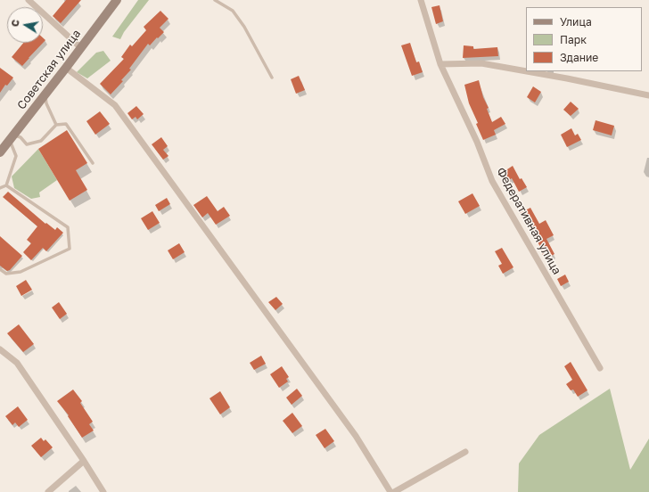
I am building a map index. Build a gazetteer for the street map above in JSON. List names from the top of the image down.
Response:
{
  "streets": {
    "street": ["Советская улица", "Федеративная улица"]
  },
  "legend": ["Улица", "Парк", "Здание"],
  "north": "left"
}
